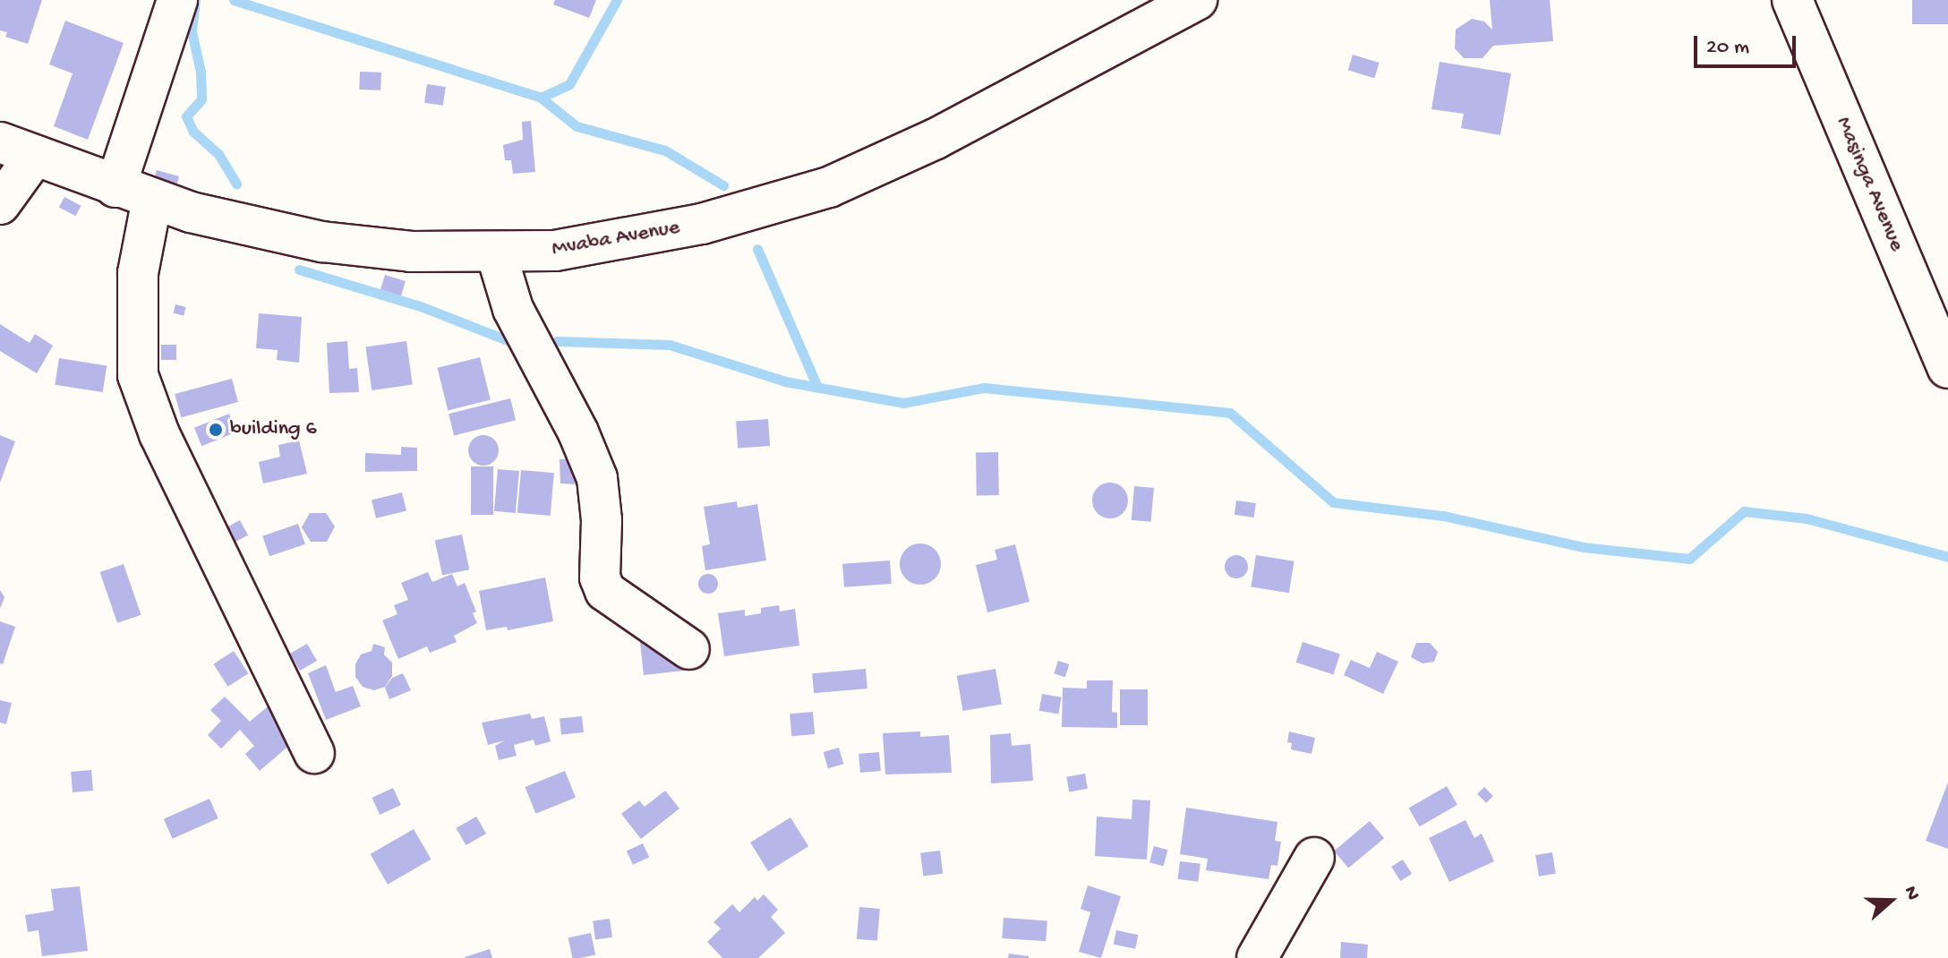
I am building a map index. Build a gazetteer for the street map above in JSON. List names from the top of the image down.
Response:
{
  "streets": {
    "street": ["Masinga Avenue", "Mvaba Avenue"]
  },
  "places": ["building 6"],
  "scale_bar": "20 m",
  "north": "right"
}
